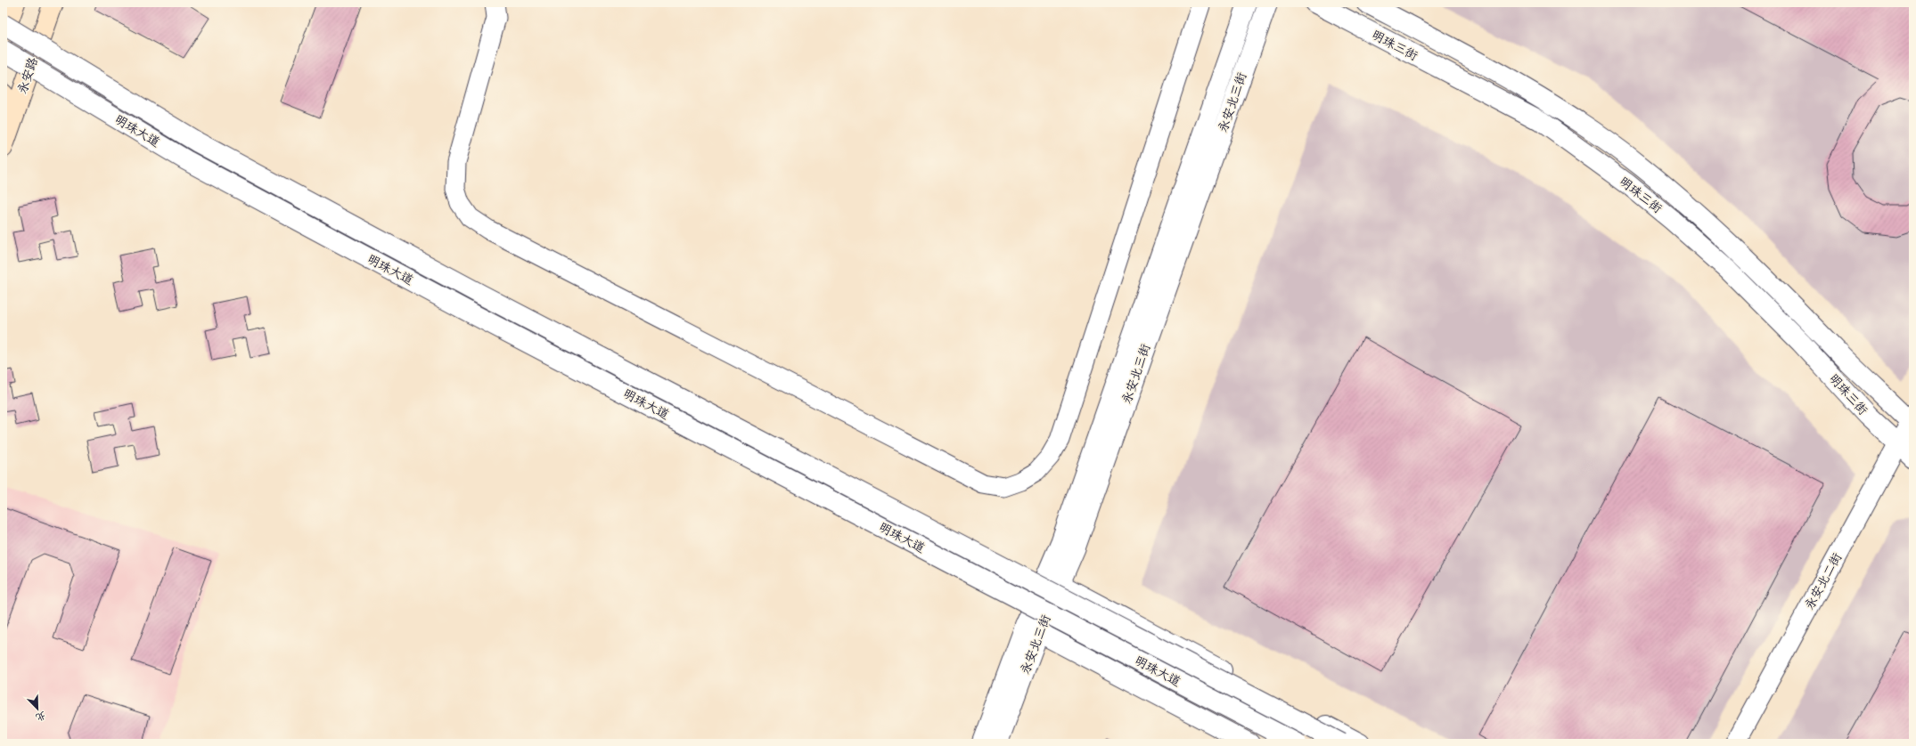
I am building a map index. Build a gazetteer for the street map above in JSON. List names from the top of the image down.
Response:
{
  "streets": {
    "main road": ["永安路"],
    "street": [
      "明珠三街",
      "永安北三街",
      "明珠大道",
      "永安北二街"
    ]
  },
  "crossings": [
    ["明珠三街", "永安北二街"],
    ["永安北三街", "明珠大道"]
  ],
  "north": "bottom right"
}
